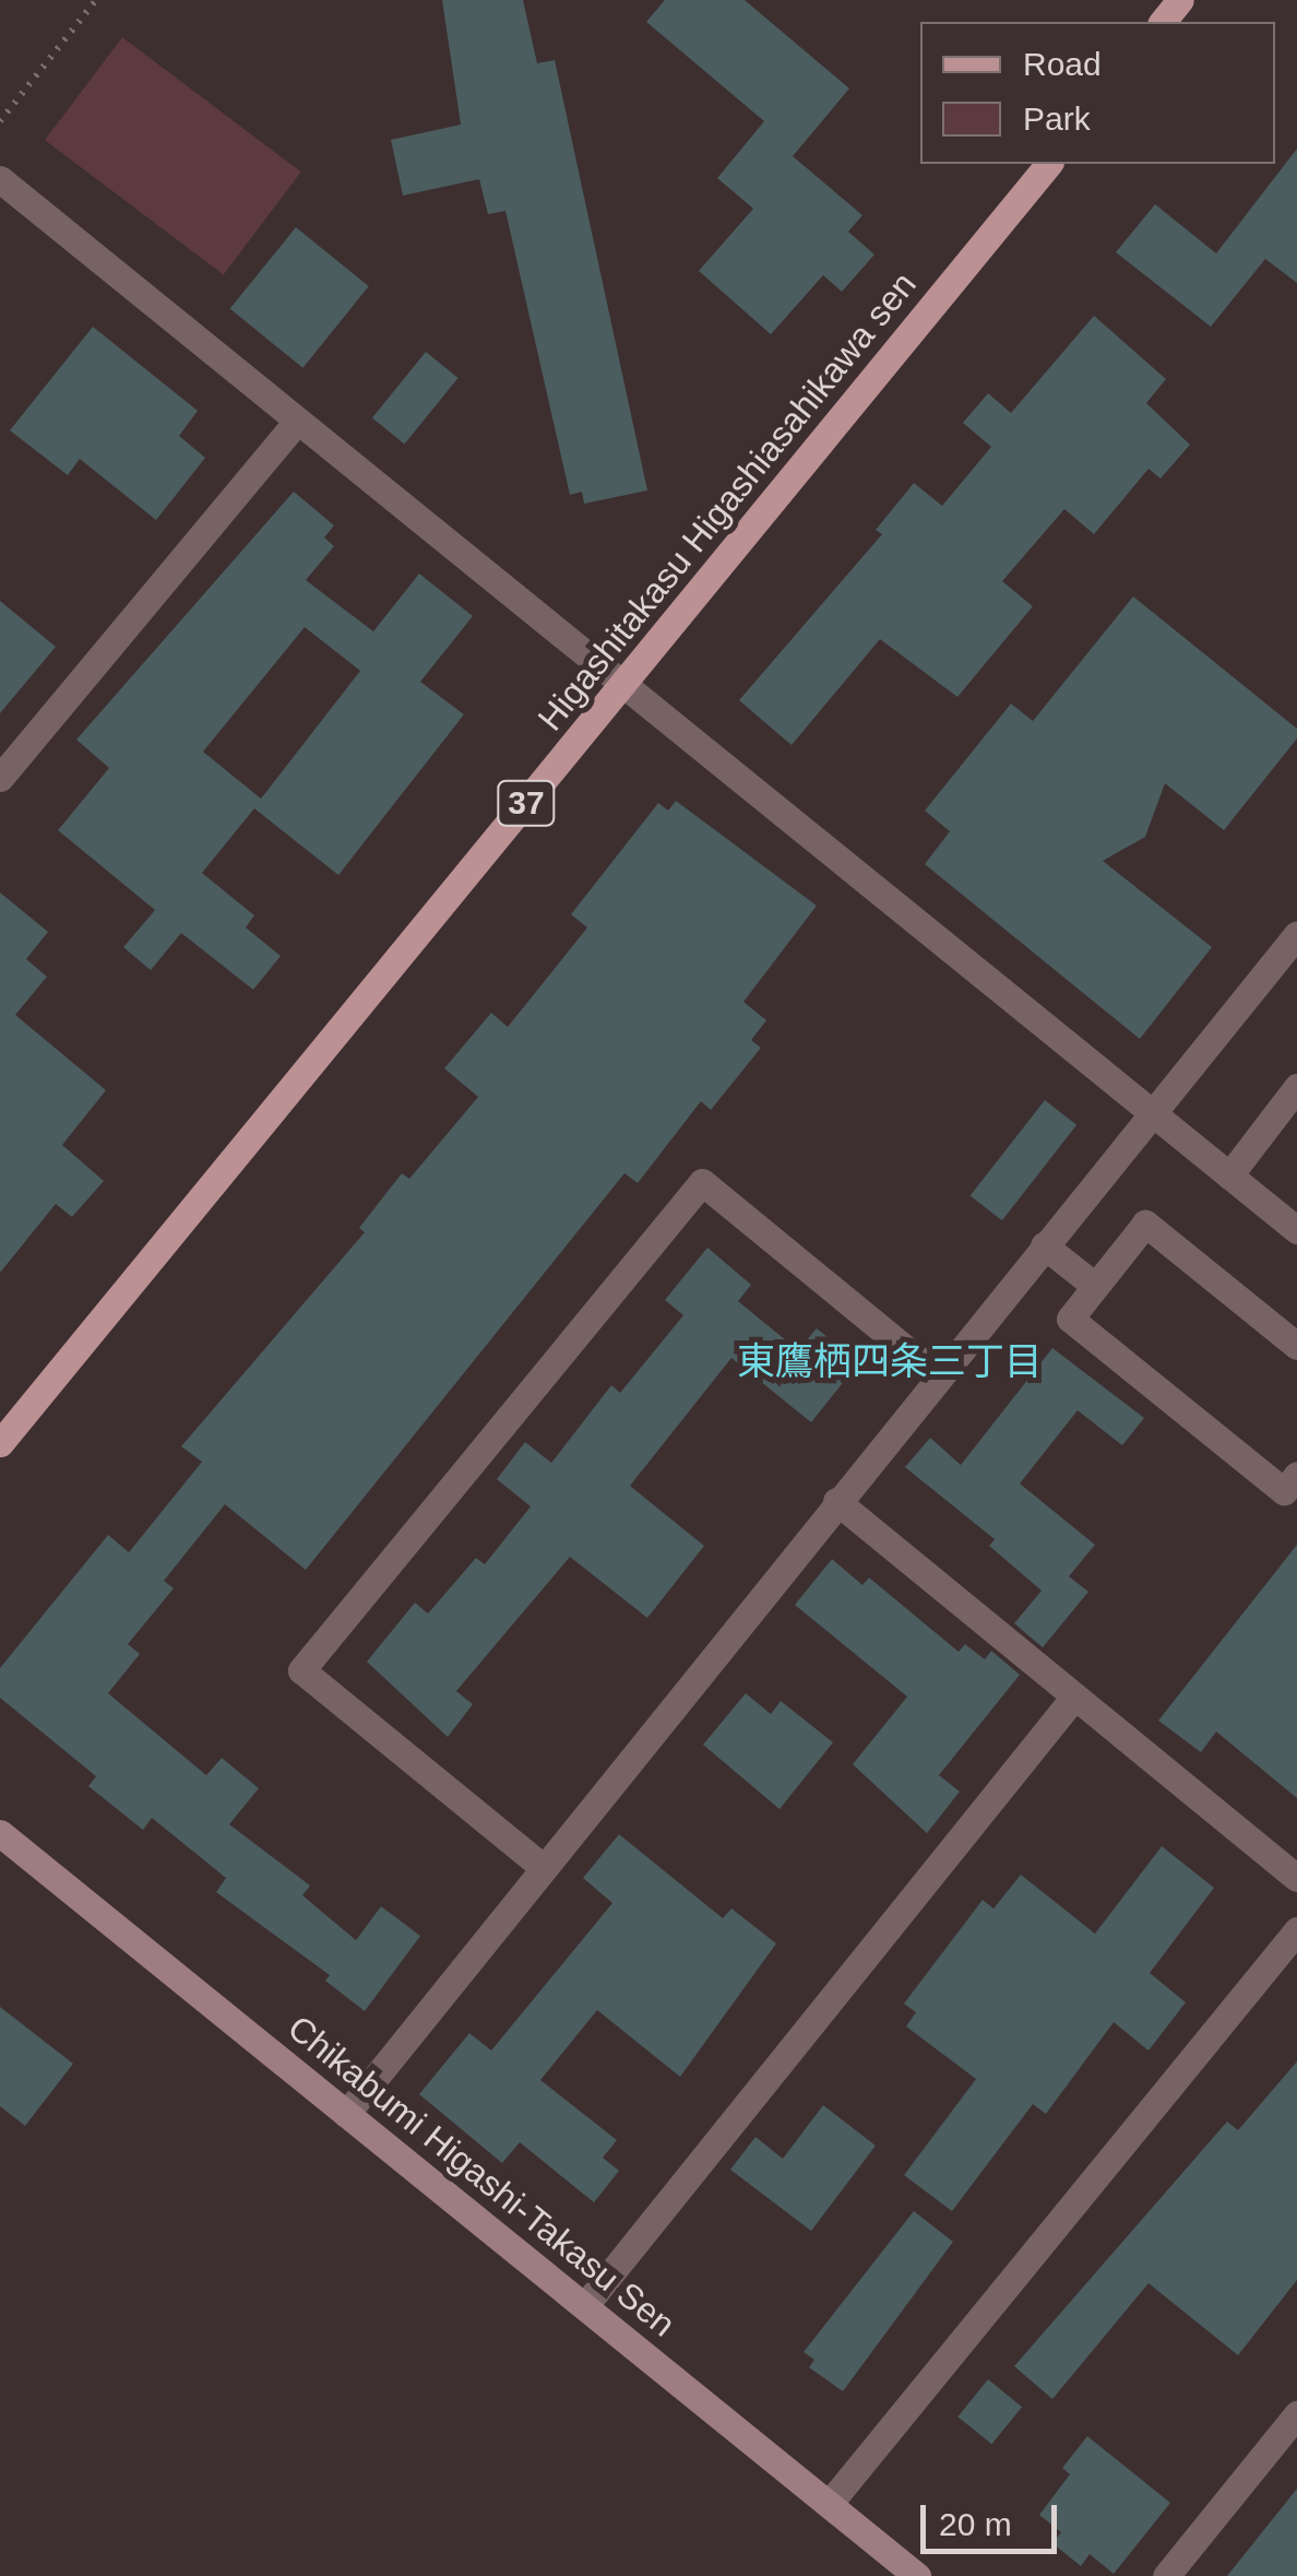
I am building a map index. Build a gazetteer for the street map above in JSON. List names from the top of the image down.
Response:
{
  "streets": {
    "main road": ["Higashitakasu Higashiasahikawa sen", "37"],
    "street": ["Chikabumi Higashi-Takasu Sen"]
  },
  "districts": ["東鷹栖四条三丁目"],
  "legend": ["Road", "Park"],
  "scale_bar": "20 m"
}
